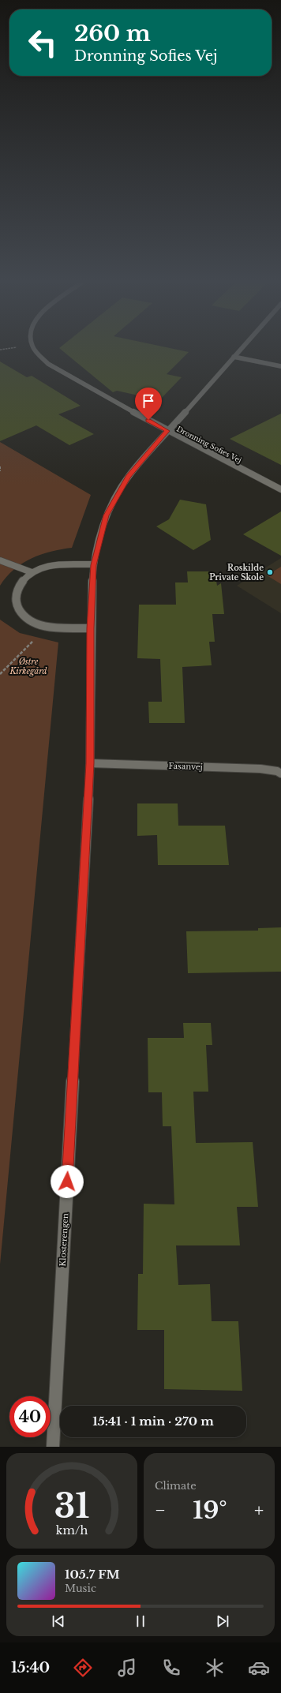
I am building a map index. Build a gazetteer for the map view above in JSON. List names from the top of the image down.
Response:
{
  "streets": {
    "street": ["Dronning Sofies Vej", "Fasanvej", "Klosterengen"]
  },
  "crossings": [
    ["Dronning Sofies Vej", "Klosterengen"],
    ["Fasanvej", "Klosterengen"]
  ],
  "parks": ["Østre Kirkegård"],
  "places": ["Roskilde Private Skole"],
  "page": {
    "turn": ["260 m", "Dronning Sofies Vej"],
    "limit": "40",
    "trip": "15:41 · 1 min · 270 m",
    "tile": "Climate",
    "heat": ["−", "19°", "+"],
    "song": ["105.7 FM", "Music"],
    "tabs": "15:40",
    "gauge": ["31", "km/h"]
  }
}
